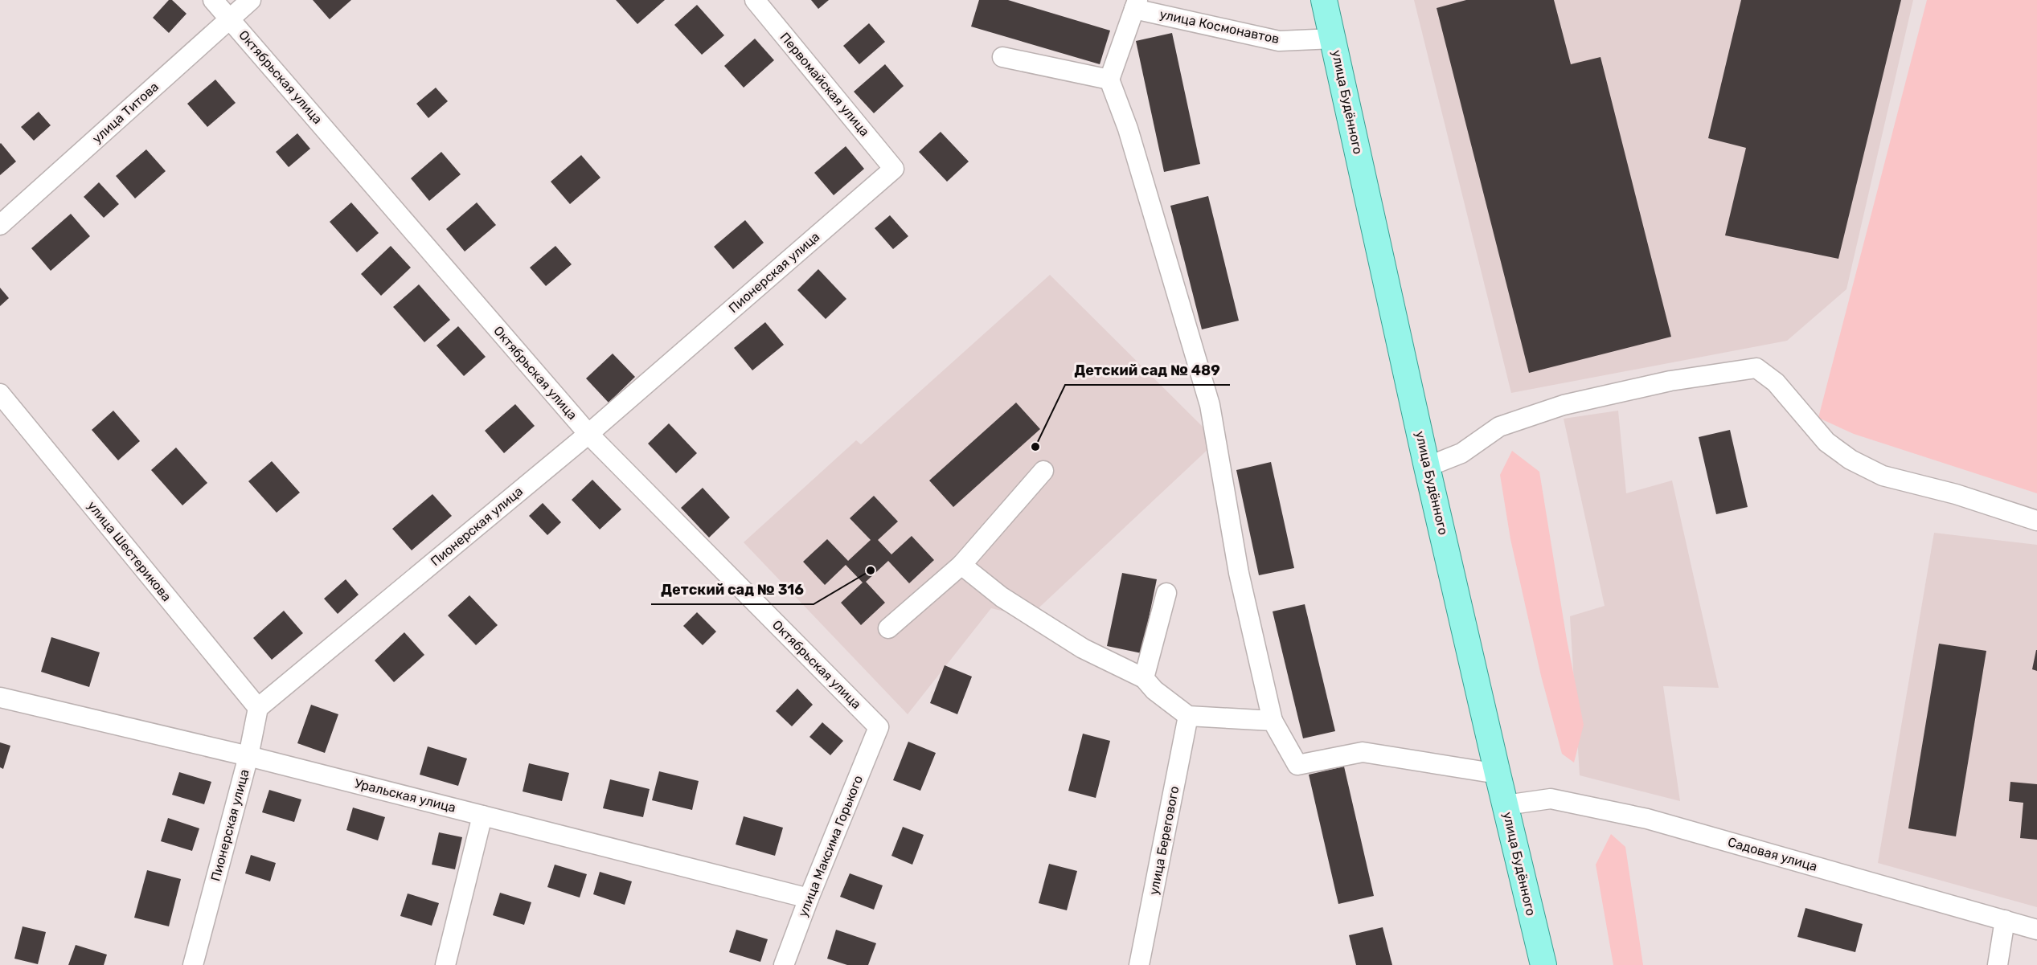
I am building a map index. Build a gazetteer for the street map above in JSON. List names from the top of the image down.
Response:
{
  "streets": {
    "main road": ["улица Будённого"],
    "street": [
      "улица Космонавтов",
      "Октябрьская улица",
      "Первомайская улица",
      "улица Титова",
      "Пионерская улица",
      "улица Шестерикова",
      "Уральская улица",
      "улица Берегового",
      "улица Максима Горького",
      "Садовая улица"
    ]
  },
  "crossings": [
    ["улица Космонавтов", "улица Будённого"],
    ["Октябрьская улица", "улица Титова"],
    ["Октябрьская улица", "Пионерская улица"],
    ["Октябрьская улица", "улица Максима Горького"],
    ["Первомайская улица", "Пионерская улица"],
    ["улица Будённого", "Садовая улица"],
    ["Пионерская улица", "улица Шестерикова"],
    ["Пионерская улица", "Уральская улица"],
    ["Уральская улица", "улица Максима Горького"]
  ],
  "places": ["Детский сад № 489", "Детский сад № 316"]
}
